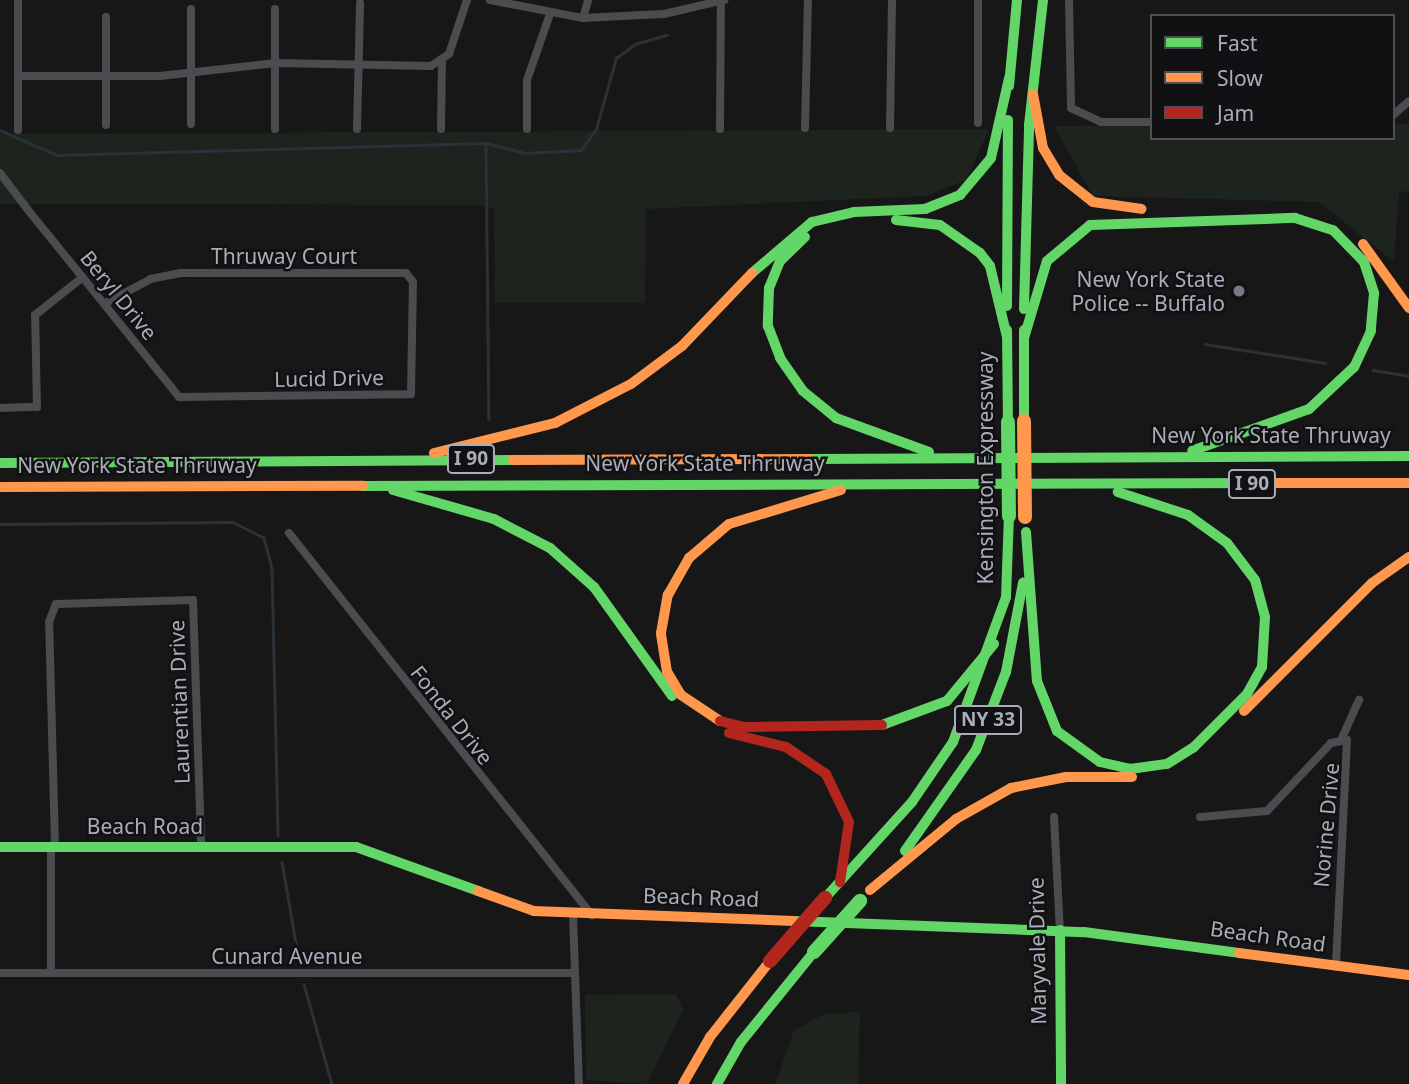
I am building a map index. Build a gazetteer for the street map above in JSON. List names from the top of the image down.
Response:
{
  "streets": {
    "main road": [
      "New York State Thruway",
      "I 90",
      "Kensington Expressway",
      "NY 33",
      "Beach Road",
      "Maryvale Drive"
    ],
    "street": [
      "Thruway Court",
      "Beryl Drive",
      "Lucid Drive",
      "Laurentian Drive",
      "Fonda Drive",
      "Norine Drive",
      "Cunard Avenue"
    ]
  },
  "crossings": [
    ["Thruway Court", "Beryl Drive"],
    ["Thruway Court", "Lucid Drive"],
    ["Beryl Drive", "Lucid Drive"],
    ["Laurentian Drive", "Beach Road"],
    ["Fonda Drive", "Beach Road"],
    ["Norine Drive", "Beach Road"],
    ["Beach Road", "Maryvale Drive"]
  ],
  "places": ["New York State Police -- Buffalo"],
  "legend": ["Fast", "Slow", "Jam"]
}
